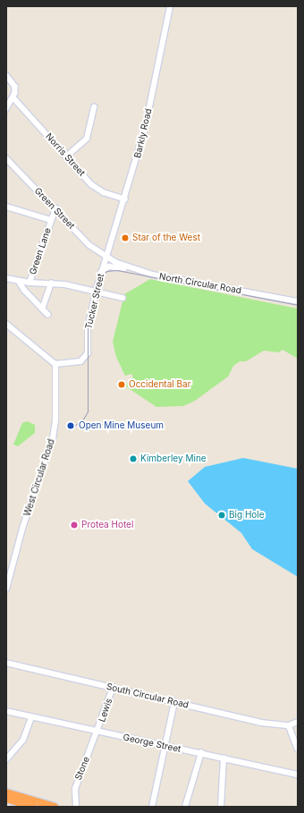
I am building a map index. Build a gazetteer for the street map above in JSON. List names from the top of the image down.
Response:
{
  "streets": {
    "street": [
      "Barkly Road",
      "Norris Street",
      "Green Street",
      "Green Lane",
      "North Circular Road",
      "Tucker Street",
      "West Circular Road",
      "South Circular Road",
      "Lewis",
      "George Street",
      "Stone"
    ]
  },
  "crossings": [
    ["Barkly Road", "Norris Street"],
    ["Barkly Road", "Green Street"],
    ["Barkly Road", "North Circular Road"],
    ["Barkly Road", "Tucker Street"],
    ["Green Street", "Green Lane"],
    ["Green Street", "North Circular Road"],
    ["Green Street", "Tucker Street"],
    ["North Circular Road", "Tucker Street"],
    ["Tucker Street", "West Circular Road"],
    ["South Circular Road", "Lewis"],
    ["Lewis", "George Street"],
    ["Lewis", "Stone"],
    ["George Street", "Stone"]
  ],
  "places": [
    "Star of the West",
    "Occidental Bar",
    "Open Mine Museum",
    "Kimberley Mine",
    "Big Hole",
    "Protea Hotel"
  ]
}
